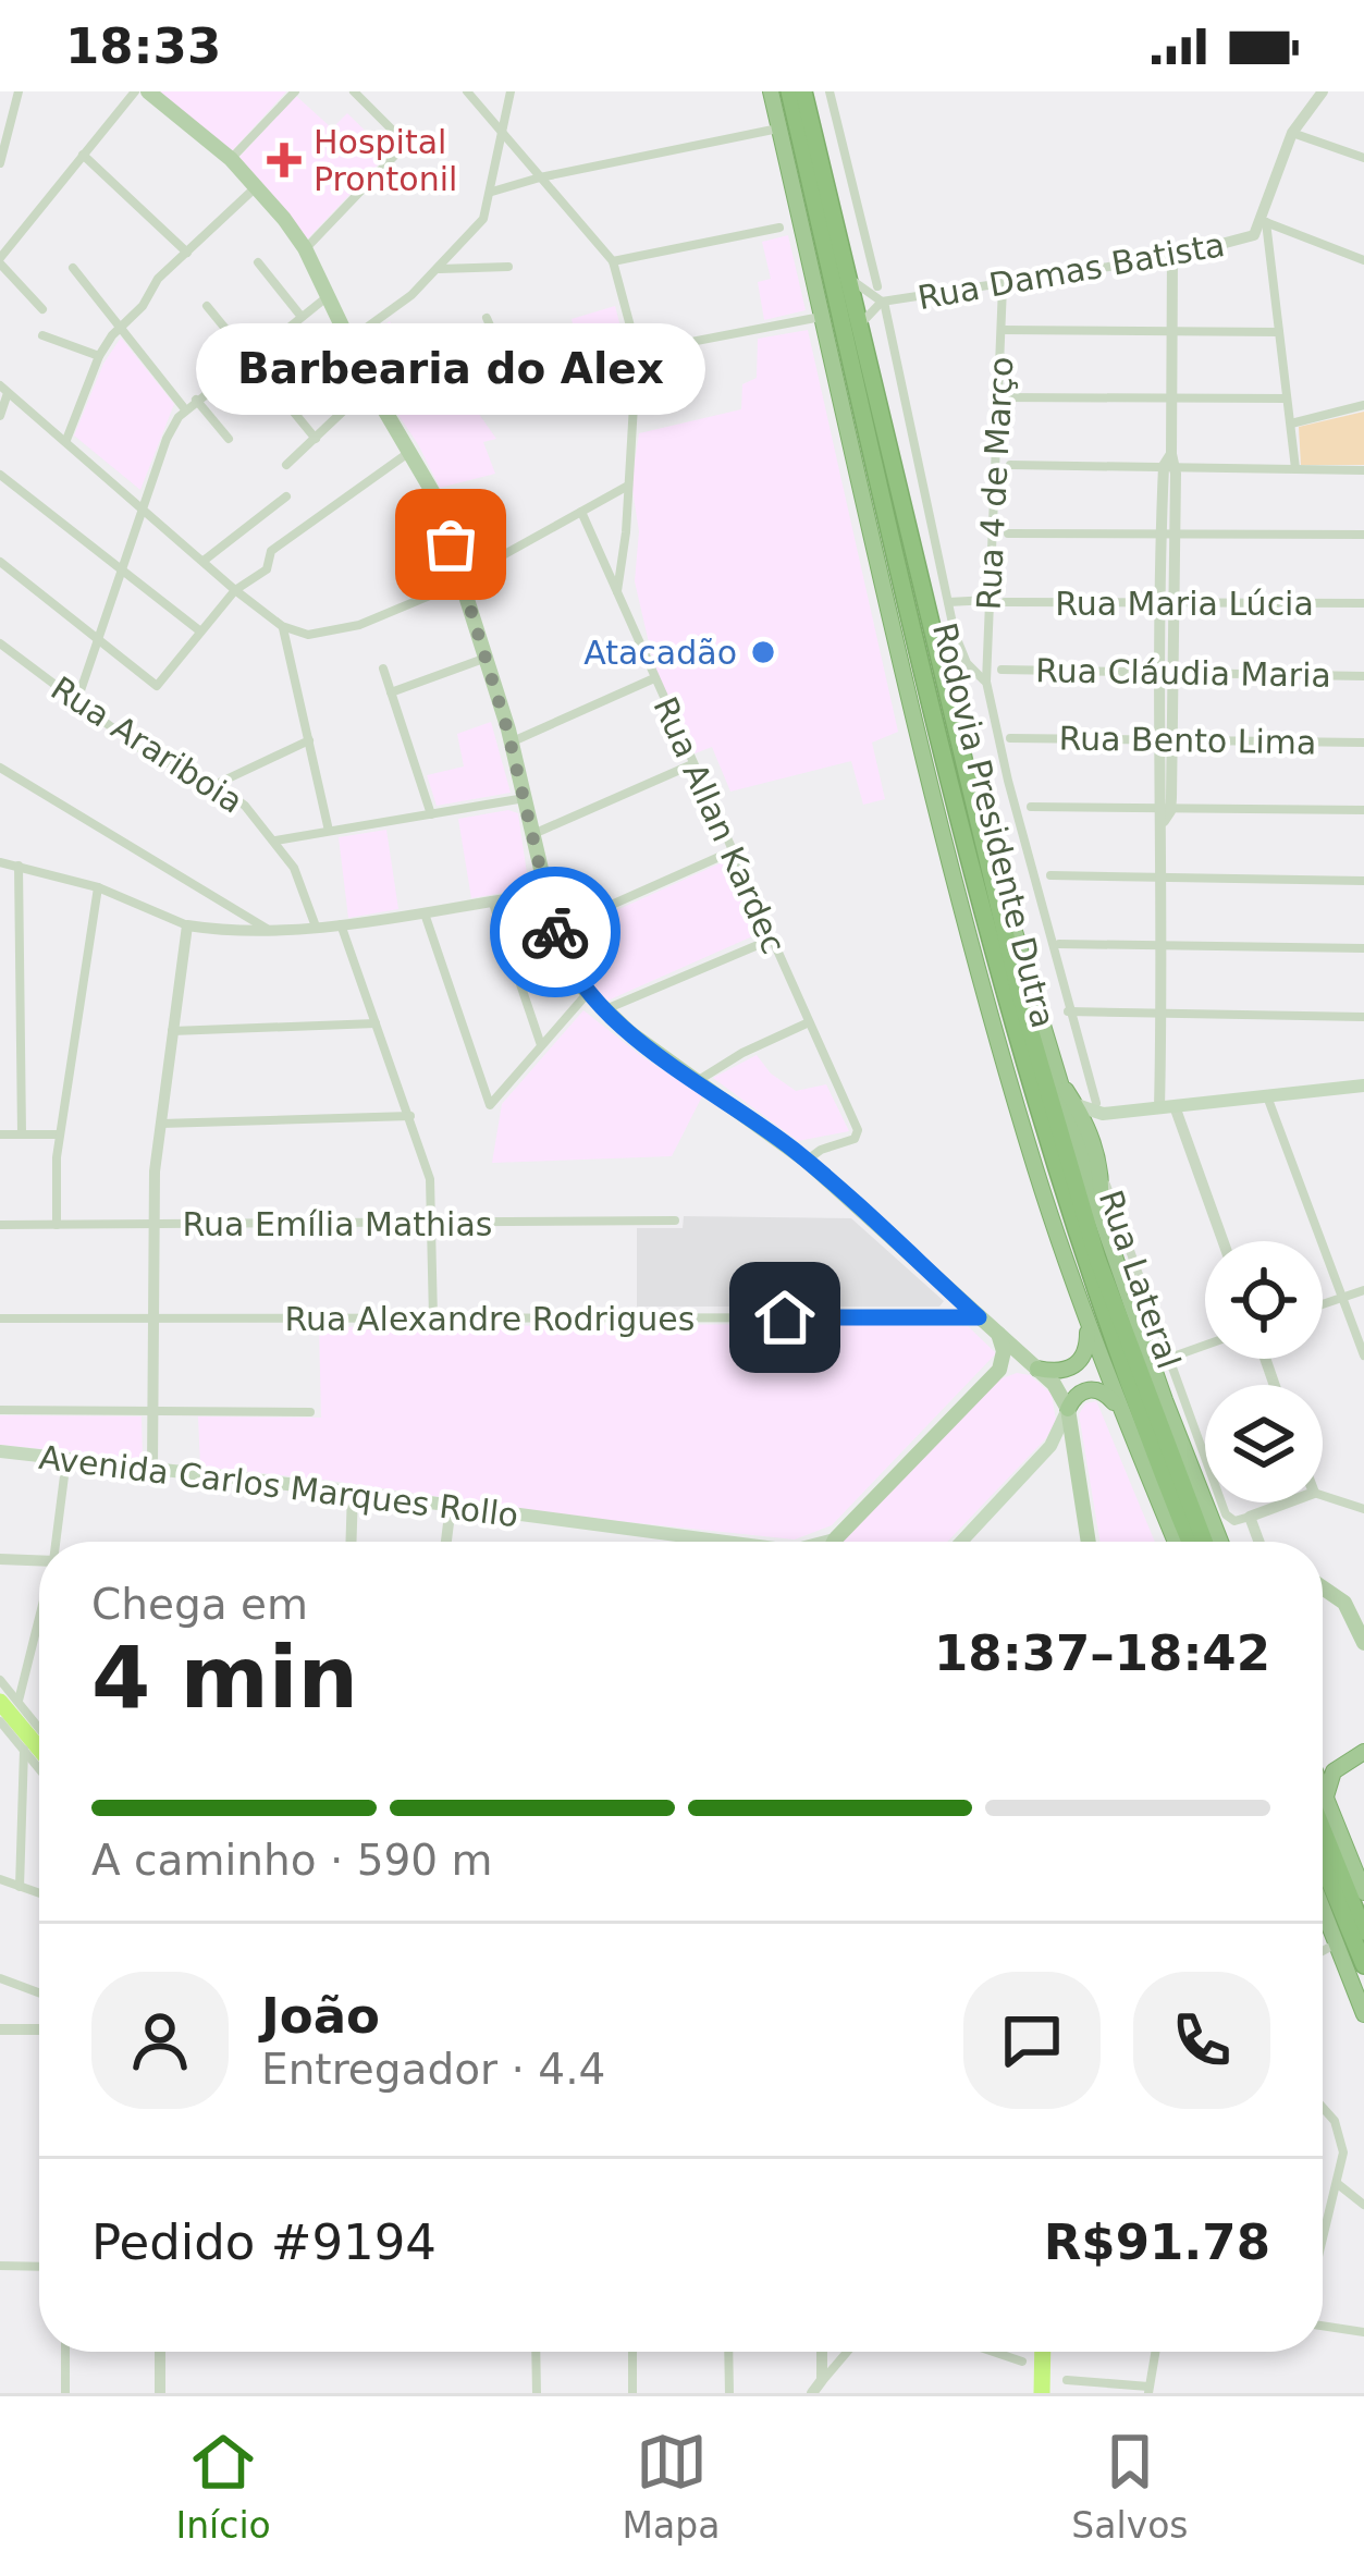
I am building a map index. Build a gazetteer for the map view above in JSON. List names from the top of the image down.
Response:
{
  "streets": {
    "highway": ["Rodovia Presidente Dutra"],
    "main road": ["Avenida Carlos Marques Rollo"],
    "street": [
      "Rua Damas Batista",
      "Rua 4 de Março",
      "Rua Maria Lúcia",
      "Rua Cláudia Maria",
      "Rua Bento Lima",
      "Rua Arariboia",
      "Rua Allan Kardec",
      "Rua Emília Mathias",
      "Rua Lateral",
      "Rua Alexandre Rodrigues"
    ]
  },
  "crossings": [
    ["Rua Damas Batista", "Rua 4 de Março"],
    ["Rua Damas Batista", "Rodovia Presidente Dutra"]
  ],
  "places": {
    "health": ["Hospital Prontonil"],
    "other": ["Barbearia do Alex", "Atacadão"]
  },
  "page": {
    "status": "18:33",
    "bubble": "Barbearia do Alex",
    "heading": ["4 min", "Chega em", "18:37–18:42"],
    "panel": [
      "João",
      "Entregador · 4.4",
      "Pedido #9194",
      "R$91.78"
    ],
    "bar": "A caminho · 590 m",
    "tabs": ["Início", "Mapa", "Salvos"]
  }
}
